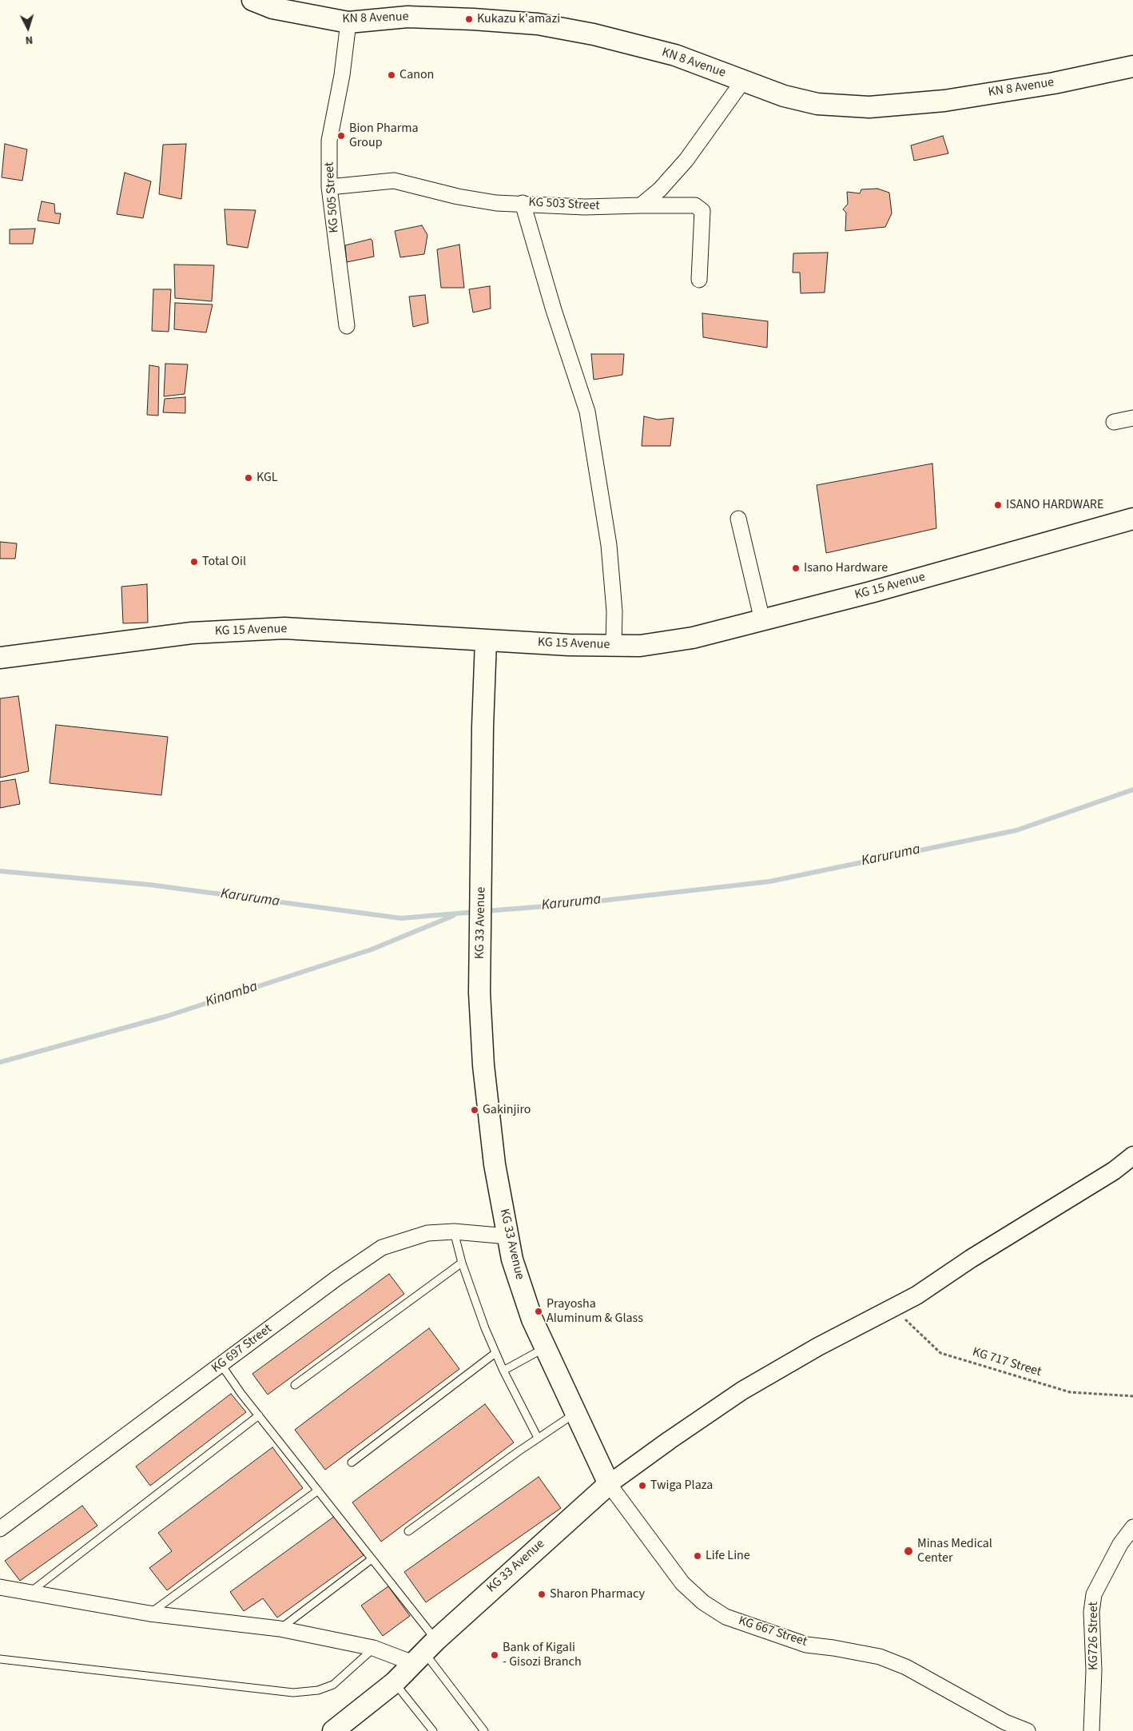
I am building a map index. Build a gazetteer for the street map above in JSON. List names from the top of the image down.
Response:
{
  "streets": {
    "main road": ["KN 8 Avenue", "KG 15 Avenue", "KG 33 Avenue"],
    "street": [
      "KG 505 Street",
      "KG 503 Street",
      "KG 697 Street",
      "KG 667 Street",
      "KG726 Street"
    ],
    "path": ["KG 717 Street"]
  },
  "crossings": [
    ["KN 8 Avenue", "KG 505 Street"],
    ["KG 505 Street", "KG 503 Street"],
    ["KG 15 Avenue", "KG 33 Avenue"],
    ["KG 33 Avenue", "KG 697 Street"],
    ["KG 33 Avenue", "KG 667 Street"]
  ],
  "water": ["Karuruma", "Kinamba"],
  "places": [
    "Kukazu k'amazi",
    "Canon",
    "Bion Pharma Group",
    "KGL",
    "ISANO HARDWARE",
    "Total Oil",
    "Isano Hardware",
    "Gakinjiro",
    "Prayosha Aluminum & Glass",
    "Twiga Plaza",
    "Minas Medical Center",
    "Life Line",
    "Sharon Pharmacy",
    "Bank of Kigali - Gisozi Branch"
  ],
  "north": "bottom"
}
